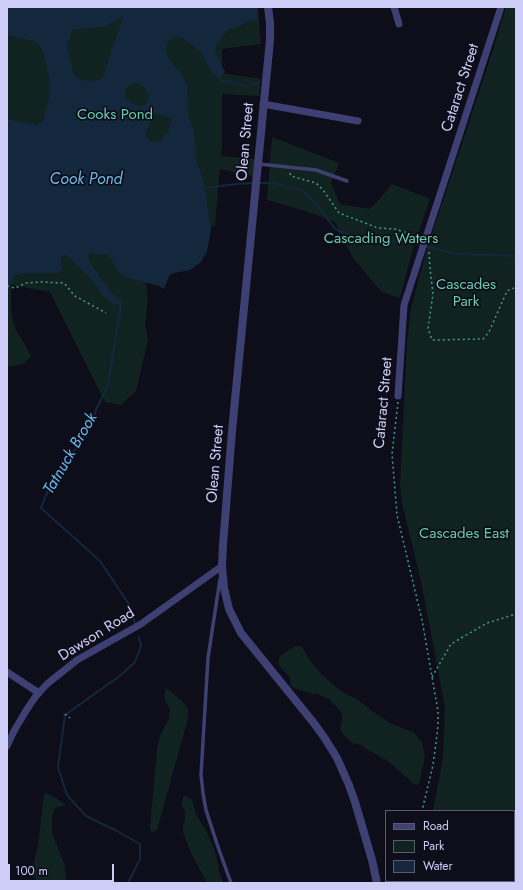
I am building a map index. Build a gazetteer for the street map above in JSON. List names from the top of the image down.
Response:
{
  "streets": {
    "street": ["Cataract Street", "Olean Street", "Dawson Road"]
  },
  "crossings": [
    ["Olean Street", "Dawson Road"]
  ],
  "water": ["Cook Pond", "Tatnuck Brook"],
  "parks": [
    "Cooks Pond",
    "Cascading Waters",
    "Cascades Park",
    "Cascades East"
  ],
  "legend": ["Road", "Park", "Water"],
  "scale_bar": "100 m"
}
